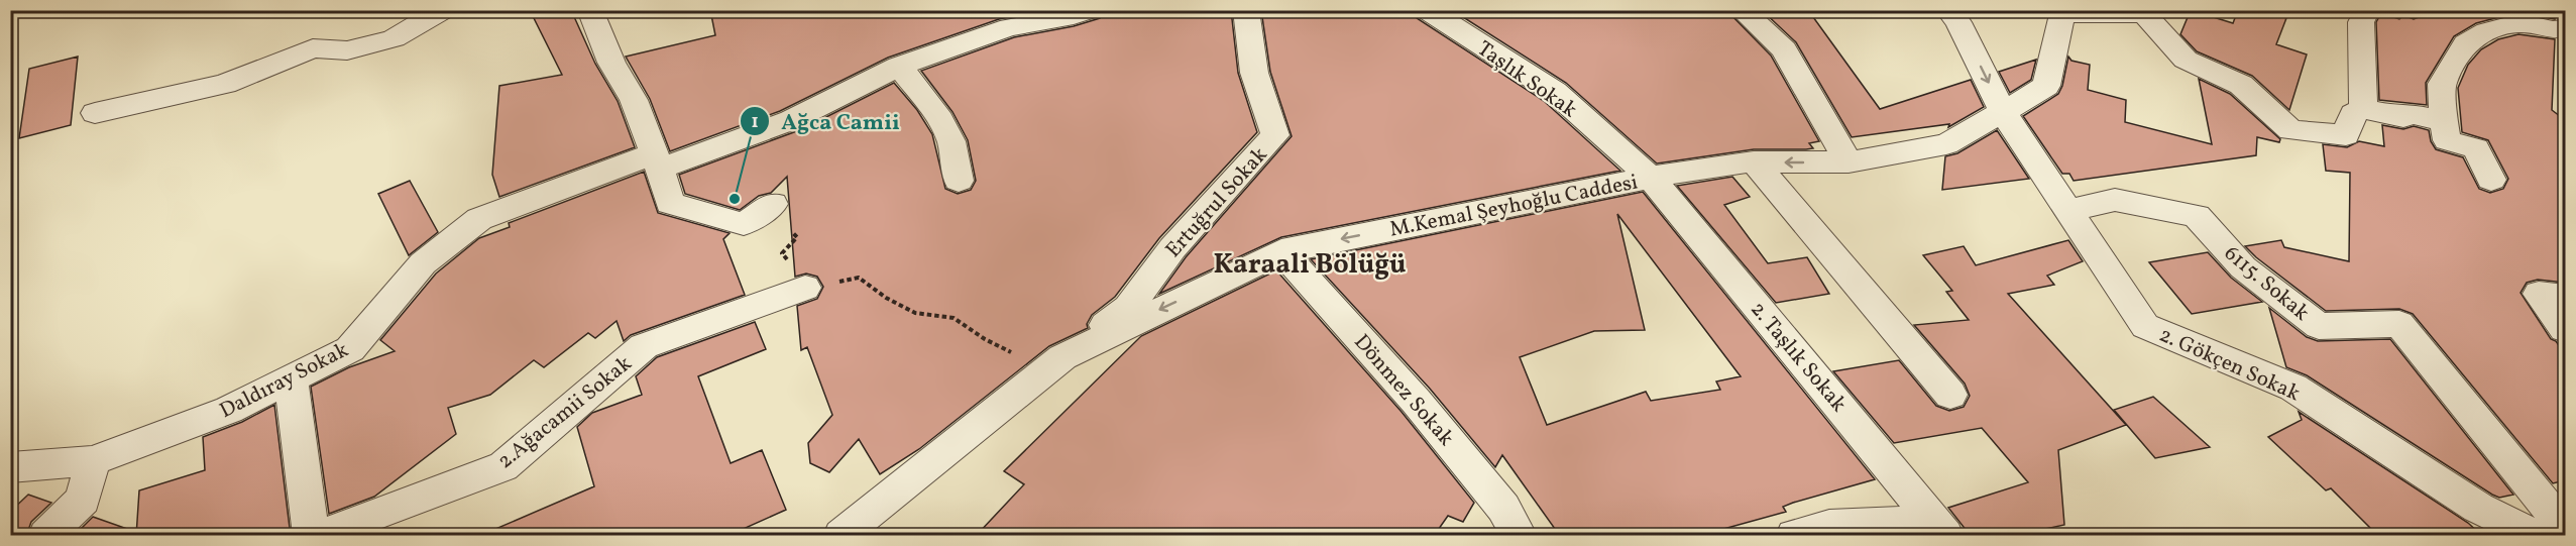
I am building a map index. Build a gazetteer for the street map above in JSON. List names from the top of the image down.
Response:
{
  "streets": {
    "street": [
      "Taşlık Sokak",
      "Ertuğrul Sokak",
      "M.Kemal Şeyhoğlu Caddesi",
      "6115. Sokak",
      "2. Taşlık Sokak",
      "2. Gökçen Sokak",
      "Daldıray Sokak",
      "Dönmez Sokak",
      "2.Ağacamii Sokak"
    ]
  },
  "crossings": [
    ["Taşlık Sokak", "M.Kemal Şeyhoğlu Caddesi"],
    ["Taşlık Sokak", "2. Taşlık Sokak"],
    ["Ertuğrul Sokak", "M.Kemal Şeyhoğlu Caddesi"],
    ["M.Kemal Şeyhoğlu Caddesi", "2. Taşlık Sokak"],
    ["M.Kemal Şeyhoğlu Caddesi", "2. Gökçen Sokak"],
    ["M.Kemal Şeyhoğlu Caddesi", "Dönmez Sokak"],
    ["6115. Sokak", "2. Gökçen Sokak"]
  ],
  "one_way": ["M.Kemal Şeyhoğlu Caddesi"],
  "districts": ["Karaali Bölüğü"],
  "places": ["Ağca Camii"]
}
